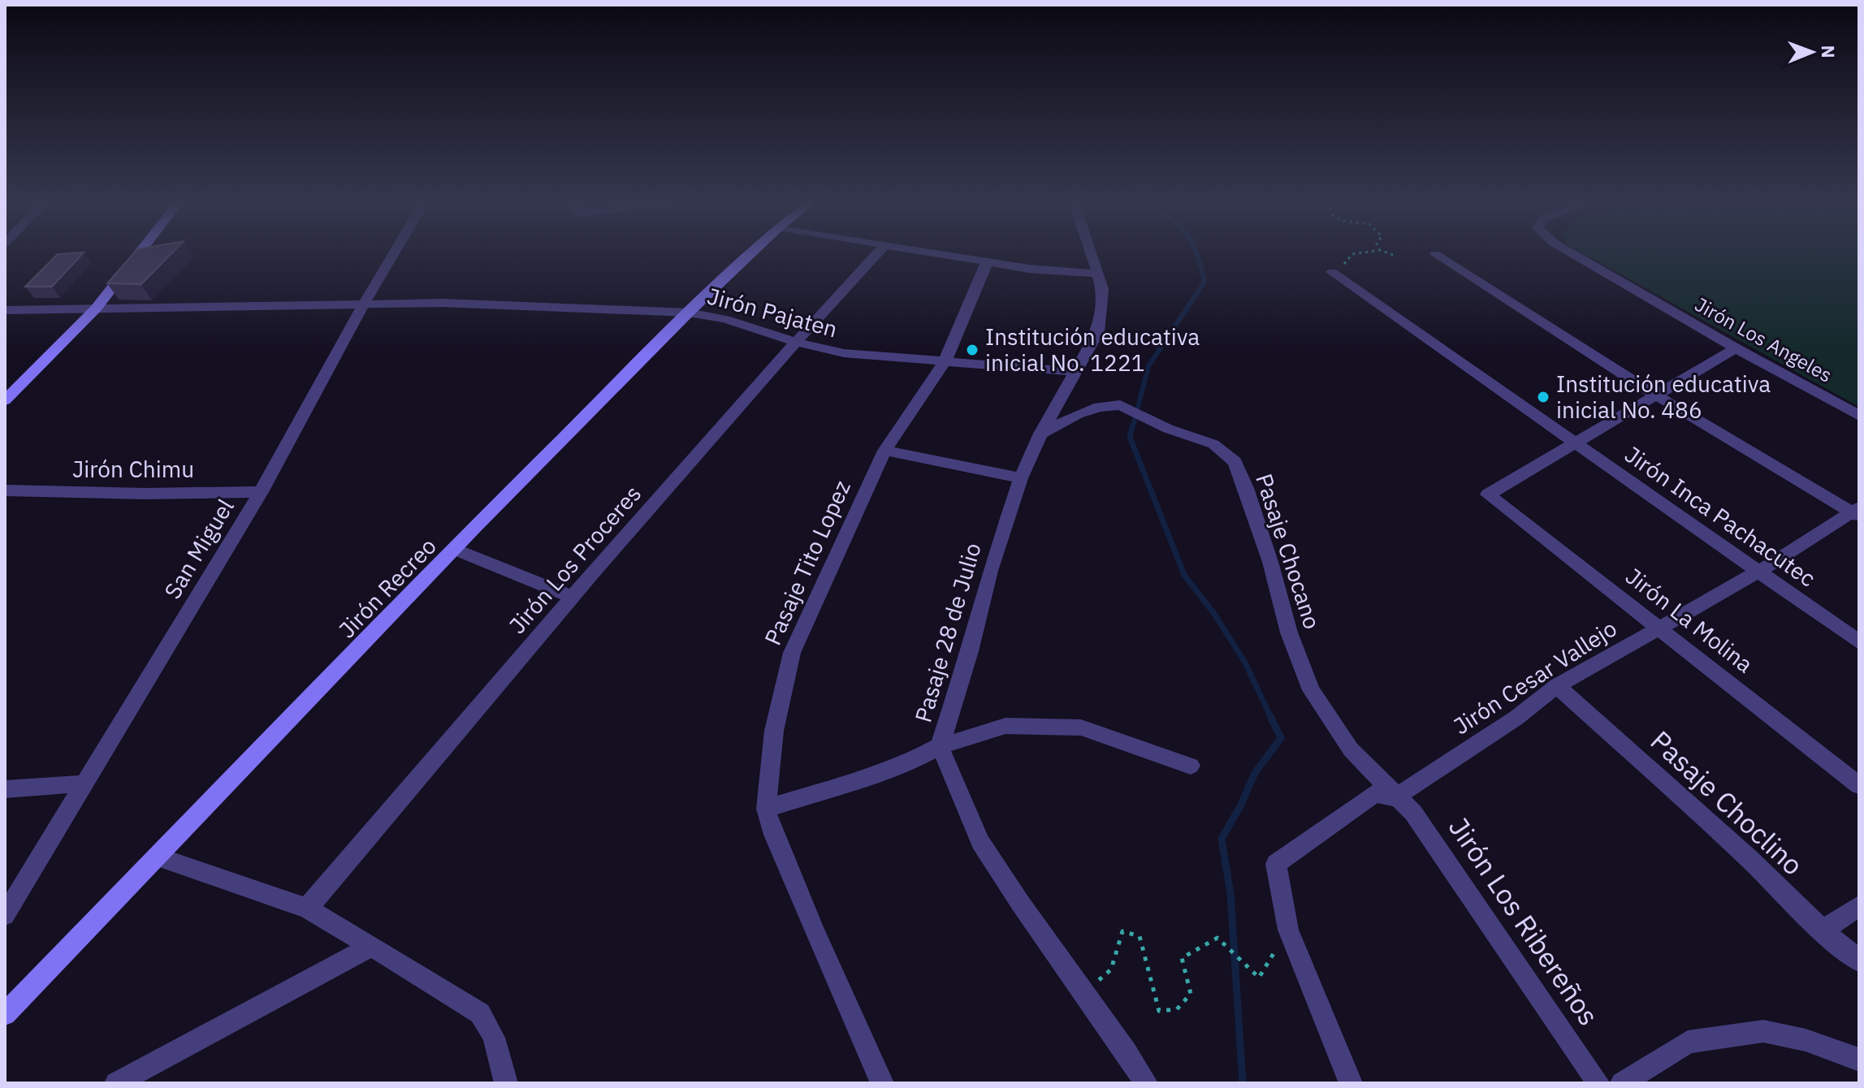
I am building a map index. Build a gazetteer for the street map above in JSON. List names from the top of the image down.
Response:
{
  "streets": {
    "main road": ["Jirón Recreo"],
    "street": [
      "Jirón Pajaten",
      "Jirón Los Angeles",
      "Jirón Chimu",
      "Jirón Inca Pachacutec",
      "San Miguel",
      "Pasaje Chocano",
      "Jirón Los Proceres",
      "Pasaje Tito Lopez",
      "Jirón La Molina",
      "Pasaje 28 de Julio",
      "Jirón Cesar Vallejo",
      "Pasaje Choclino",
      "Jirón Los Ribereños"
    ]
  },
  "crossings": [
    ["Jirón Pajaten", "San Miguel"],
    ["Jirón Pajaten", "Jirón Los Proceres"],
    ["Jirón Pajaten", "Pasaje Tito Lopez"],
    ["Jirón Pajaten", "Jirón Recreo"],
    ["Jirón Pajaten", "Pasaje 28 de Julio"],
    ["Jirón Chimu", "San Miguel"],
    ["Jirón Inca Pachacutec", "Jirón La Molina"],
    ["Jirón Inca Pachacutec", "Jirón Cesar Vallejo"],
    ["Pasaje Chocano", "Pasaje 28 de Julio"],
    ["Pasaje Chocano", "Jirón Cesar Vallejo"],
    ["Pasaje Chocano", "Jirón Los Ribereños"],
    ["Jirón La Molina", "Jirón Cesar Vallejo"],
    ["Jirón Cesar Vallejo", "Pasaje Choclino"],
    ["Jirón Cesar Vallejo", "Jirón Los Ribereños"]
  ],
  "places": ["Institución educativa inicial No. 1221", "Institución educativa inicial No. 486"],
  "north": "right"
}
